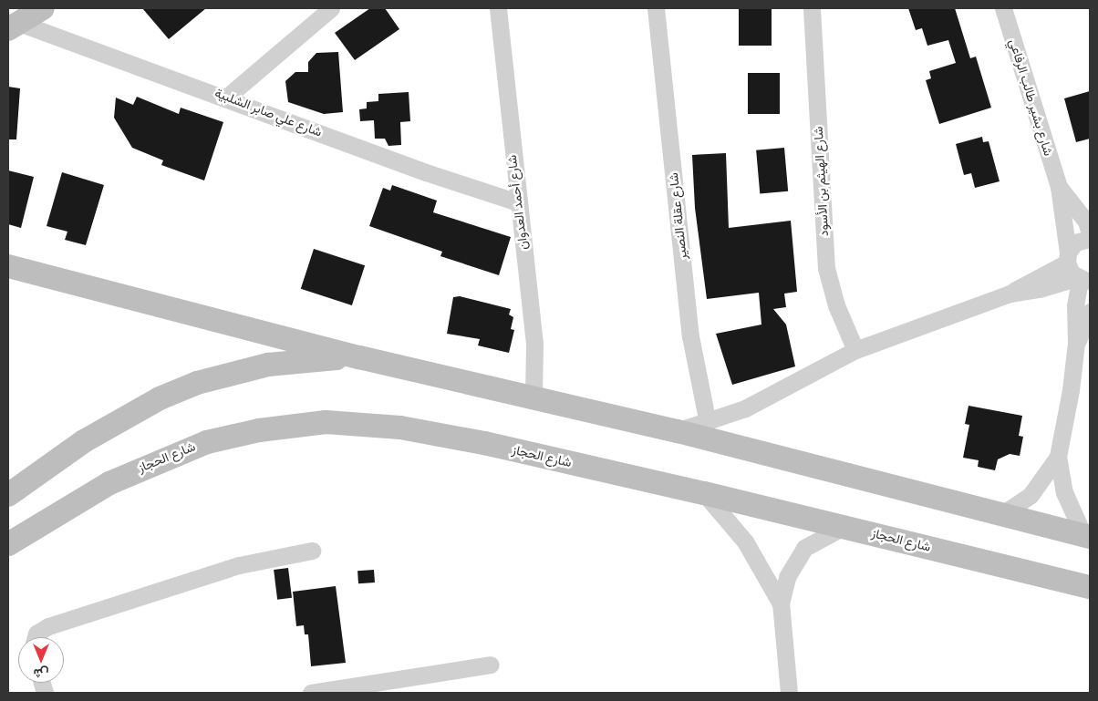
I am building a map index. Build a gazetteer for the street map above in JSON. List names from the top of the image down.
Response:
{
  "streets": {
    "main road": ["شارع الحجاز"],
    "street": [
      "شارع بشير طالب الرفاعي",
      "شارع علي صابر الشلبية",
      "شارع الهيثم بن الأسود",
      "شارع أحمد العدوان",
      "شارع عقلة النصير"
    ]
  },
  "crossings": [
    ["شارع علي صابر الشلبية", "شارع أحمد العدوان"]
  ],
  "north": "bottom"
}
